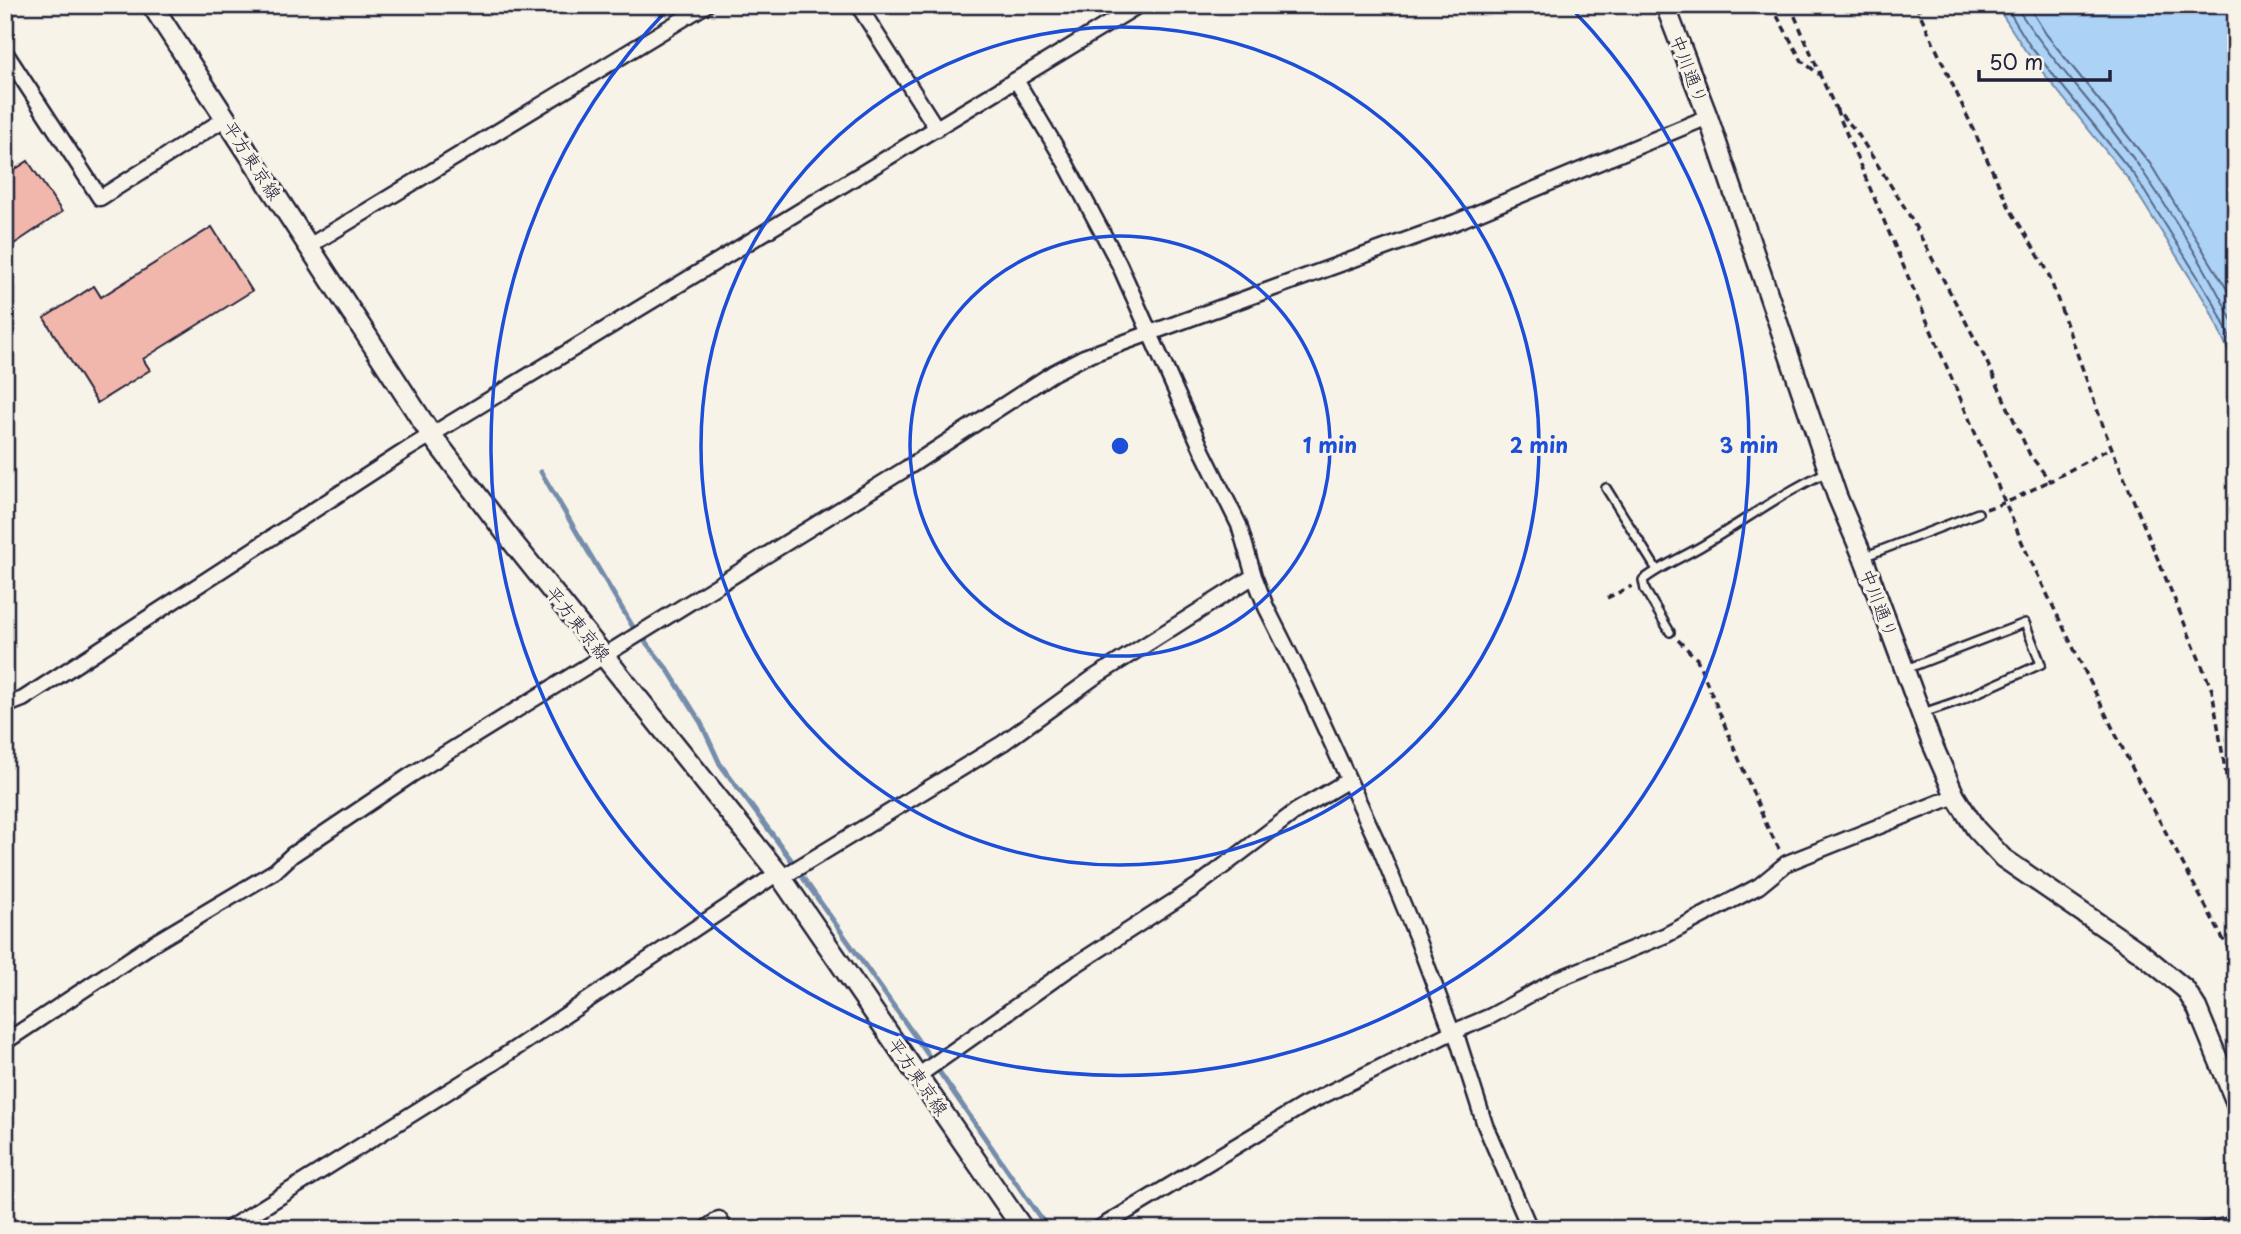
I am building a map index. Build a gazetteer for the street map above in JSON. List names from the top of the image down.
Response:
{
  "streets": {
    "main road": ["平方東京線"],
    "street": ["中川通り"]
  },
  "scale_bar": "50 m",
  "rings": ["1 min", "2 min", "3 min"]
}
